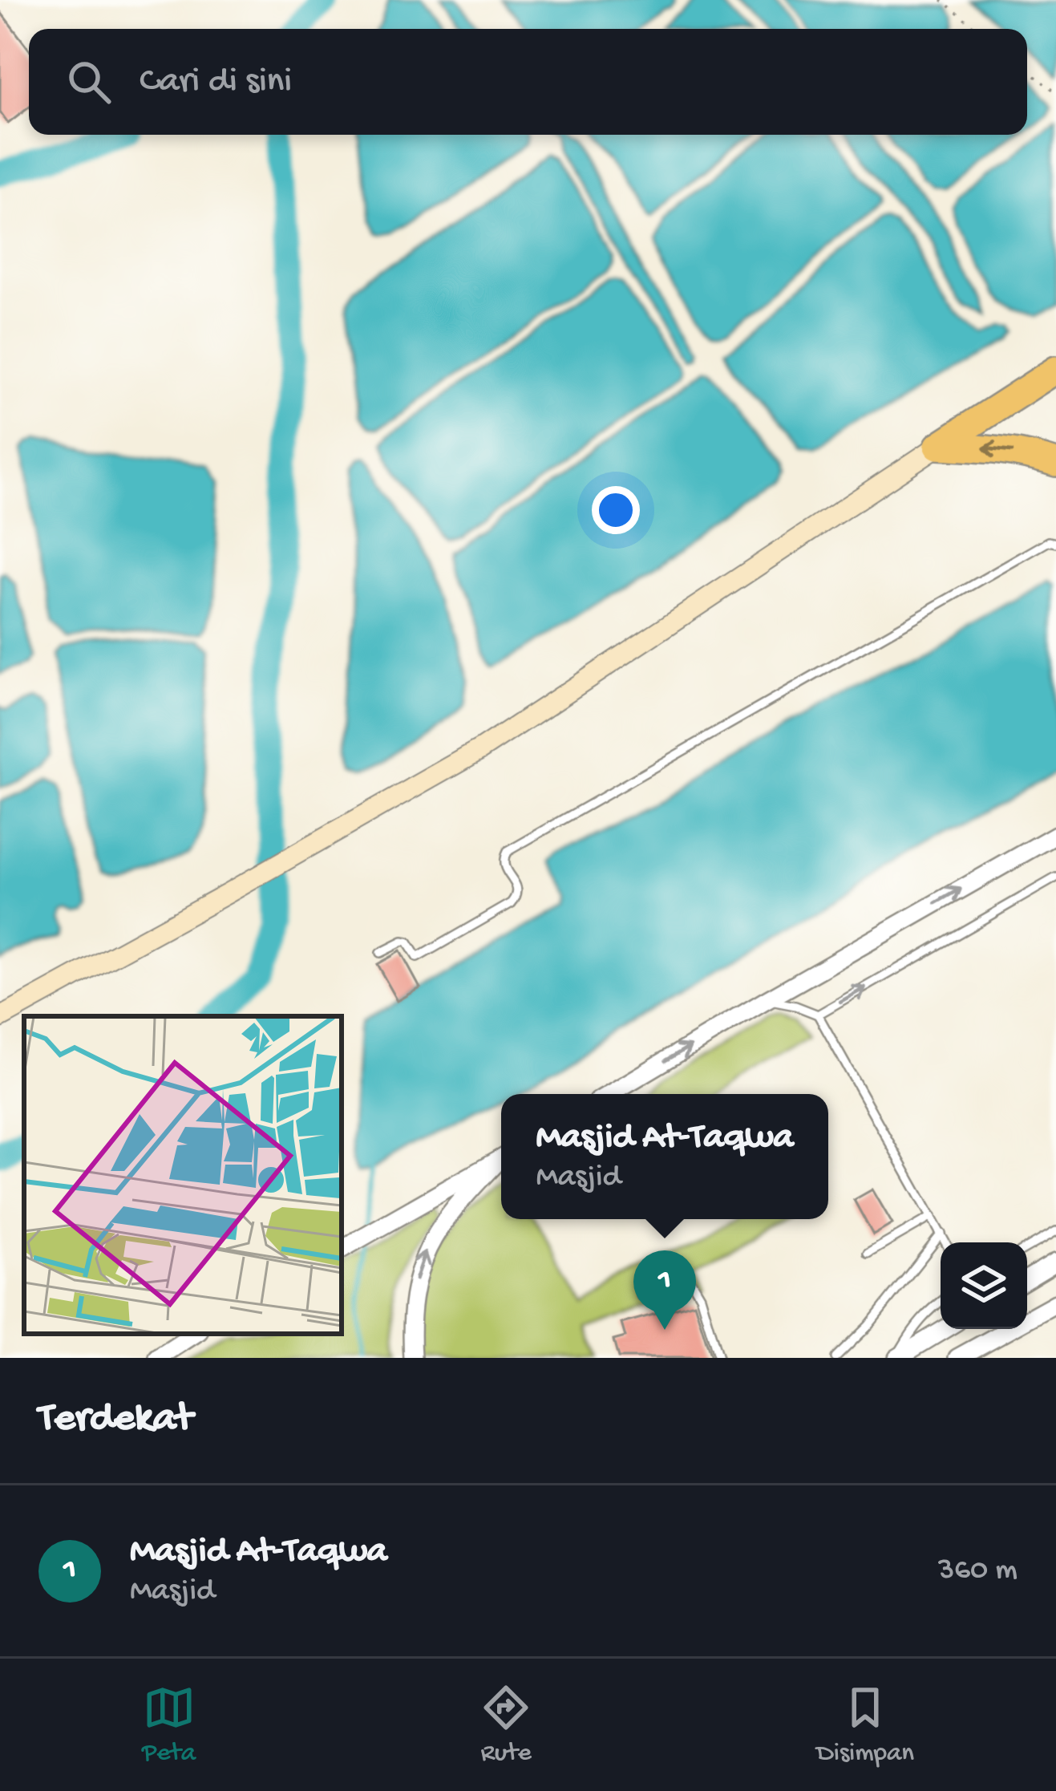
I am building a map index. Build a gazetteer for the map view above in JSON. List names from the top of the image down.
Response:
{
  "page": {
    "search": "Cari di sini",
    "popup": ["Masjid At-Taqwa", "Masjid"],
    "pins": "1",
    "heading": "Terdekat",
    "list": [
      {
        "mark": "1",
        "name": "Masjid At-Taqwa",
        "note": "Masjid",
        "value": "360 m"
      }
    ],
    "nav": ["Peta", "Rute", "Disimpan"]
  }
}
